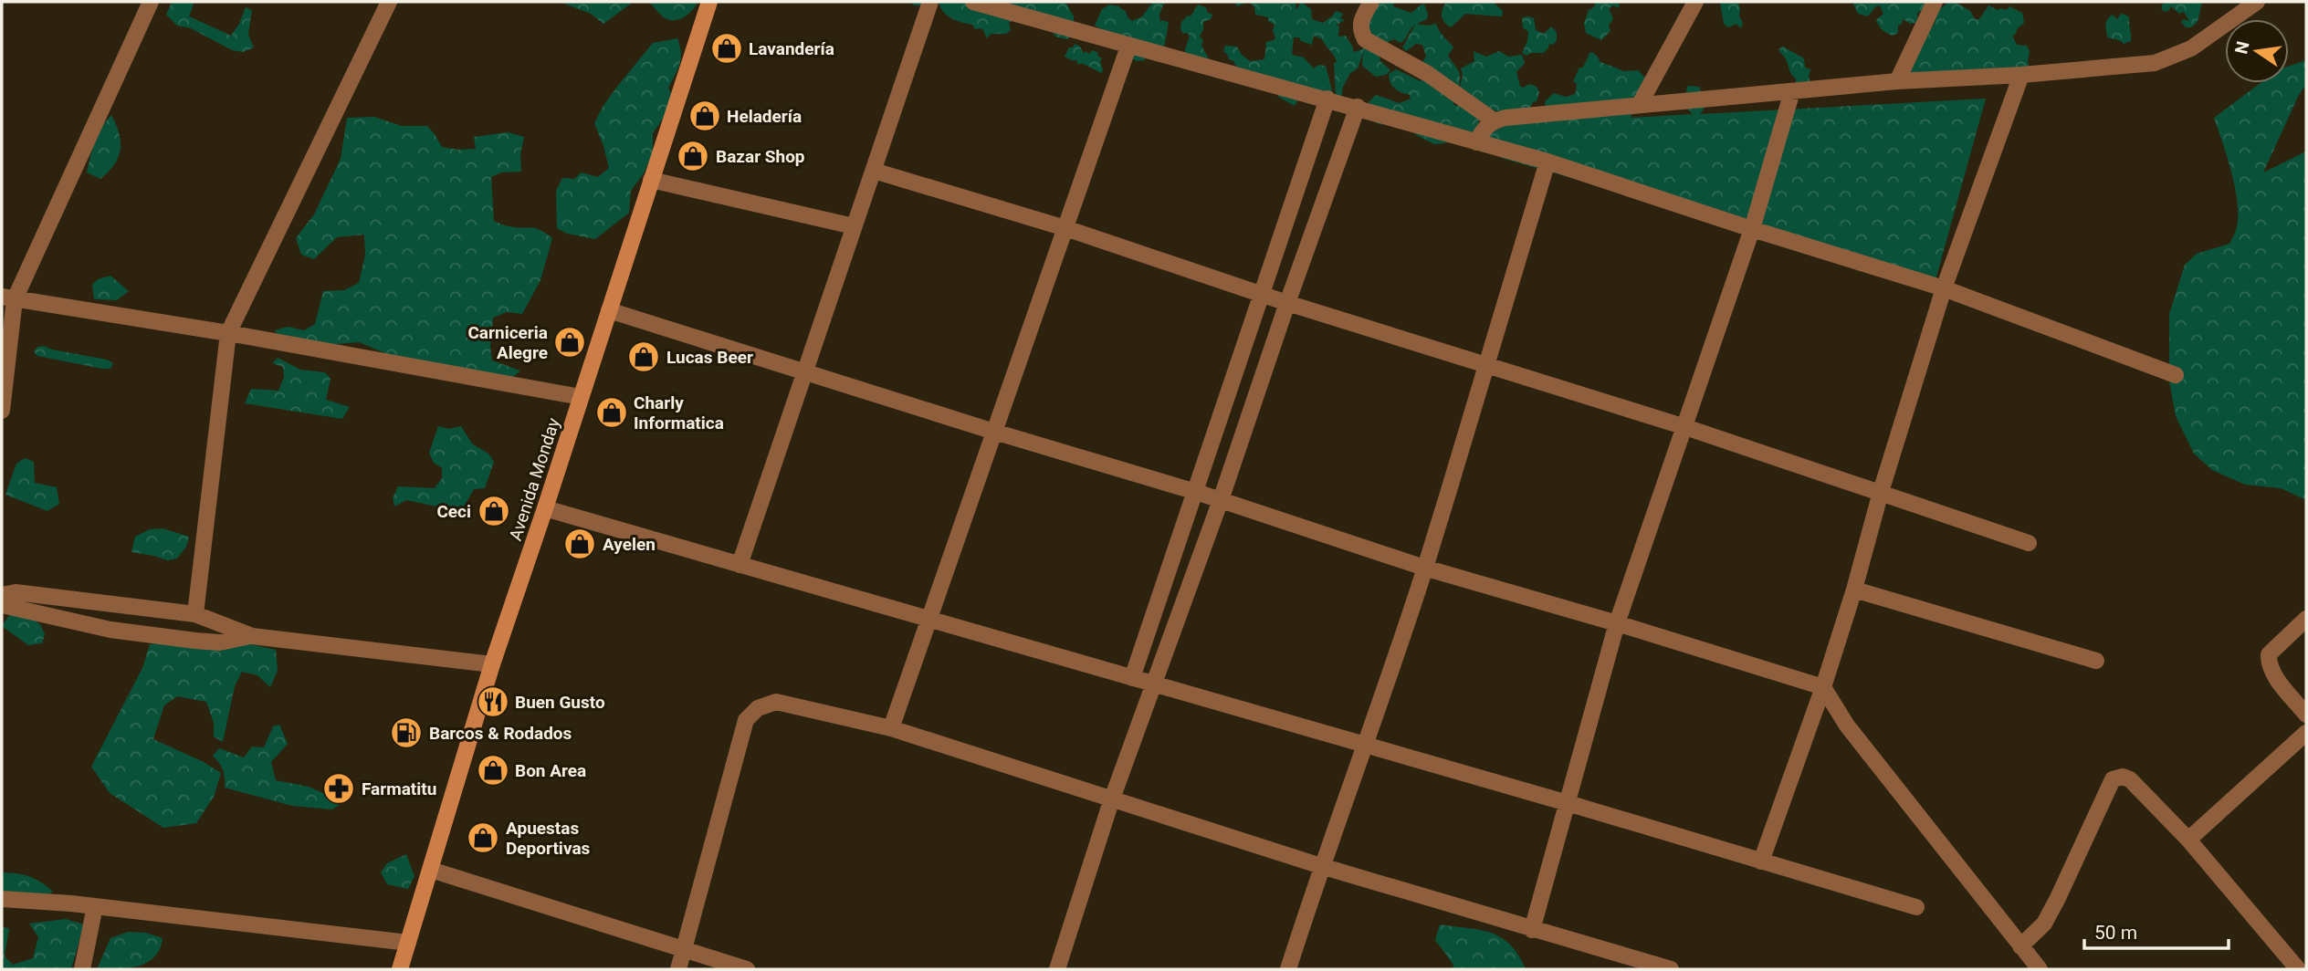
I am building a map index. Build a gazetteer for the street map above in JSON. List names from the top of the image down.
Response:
{
  "streets": {
    "main road": ["Avenida Monday"]
  },
  "places": {
    "shop": [
      "Lavandería",
      "Heladería",
      "Bazar Shop",
      "Carniceria Alegre",
      "Lucas Beer",
      "Charly Informatica",
      "Ceci",
      "Ayelen",
      "Bon Area",
      "Apuestas Deportivas"
    ],
    "restaurant": ["Buen Gusto"],
    "fuel station": ["Barcos & Rodados"],
    "pharmacy": ["Farmatitu"]
  },
  "scale_bar": "50 m",
  "north": "left"
}
